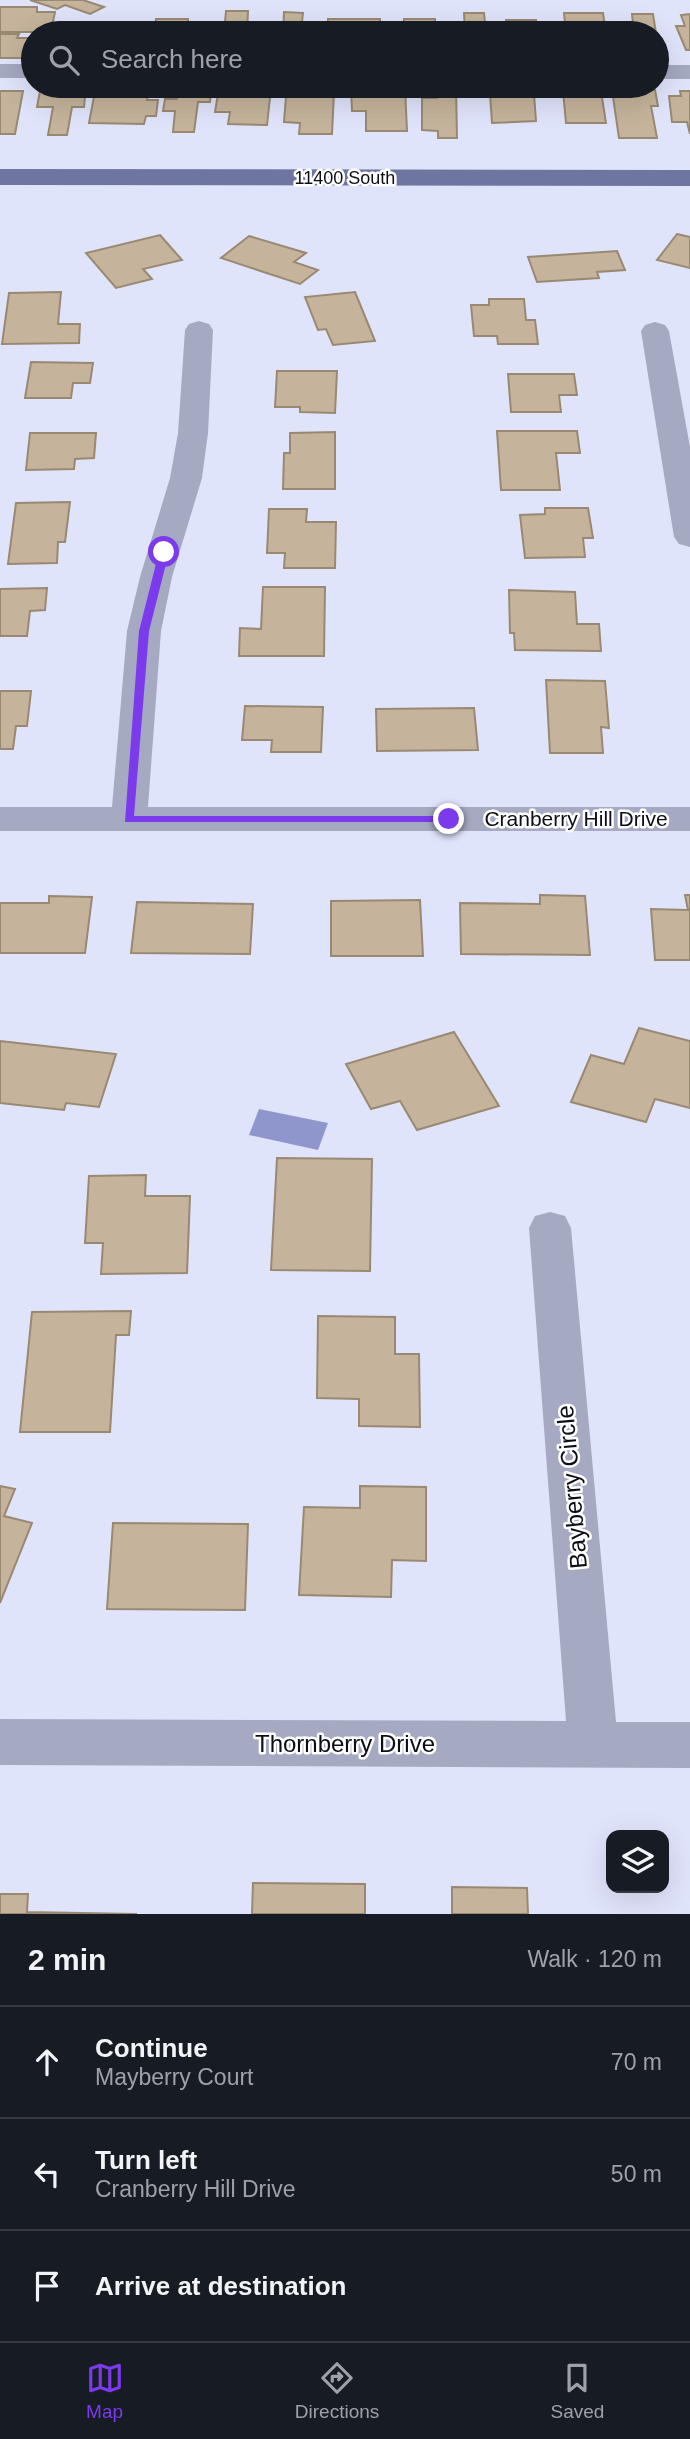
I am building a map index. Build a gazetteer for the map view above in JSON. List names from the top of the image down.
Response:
{
  "streets": {
    "main road": ["11400 South"],
    "street": ["Cranberry Hill Drive", "Bayberry Circle", "Thornberry Drive"]
  },
  "crossings": [
    ["Bayberry Circle", "Thornberry Drive"]
  ],
  "page": {
    "search": "Search here",
    "heading": ["2 min", "Walk · 120 m"],
    "list": [
      ["Continue", "Mayberry Court", "70 m"],
      ["Turn left", "Cranberry Hill Drive", "50 m"],
      "Arrive at destination"
    ],
    "nav": ["Map", "Directions", "Saved"]
  }
}
